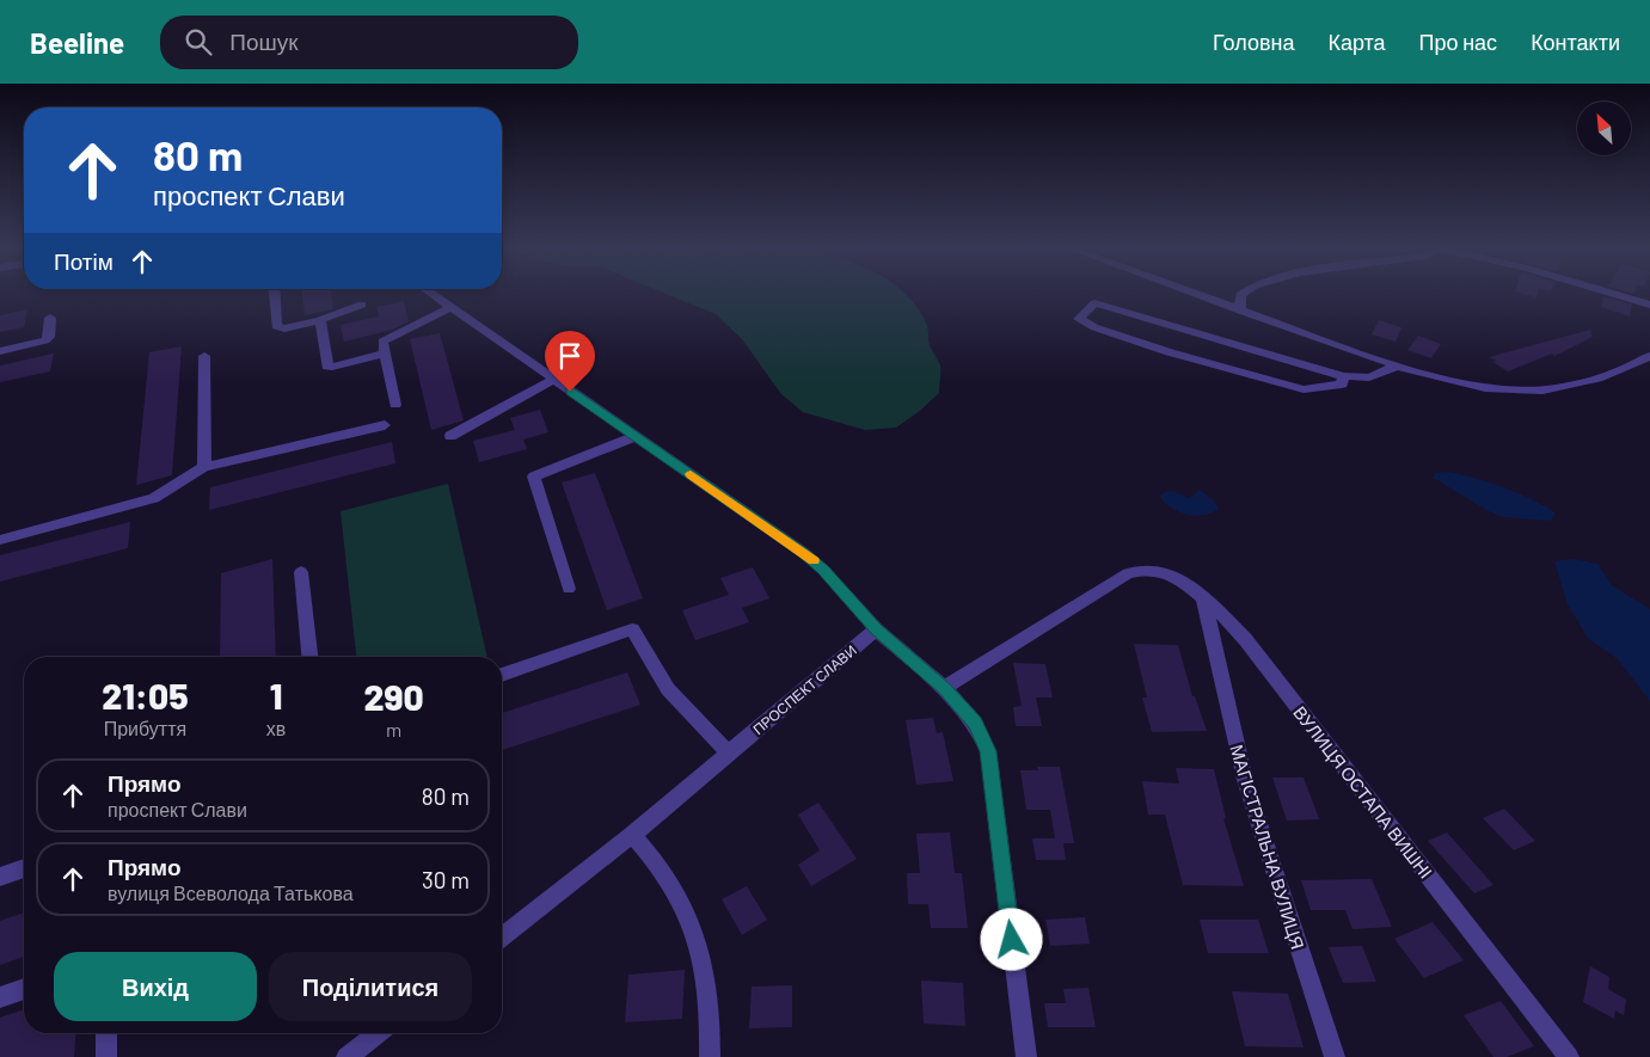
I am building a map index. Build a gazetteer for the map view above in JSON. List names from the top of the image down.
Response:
{
  "streets": {
    "street": ["ПРОСПЕКТ СЛАВИ", "ВУЛИЦЯ ОСТАПА ВИШНІ", "МАГІСТРАЛЬНА ВУЛИЦЯ"]
  },
  "crossings": [
    ["ВУЛИЦЯ ОСТАПА ВИШНІ", "МАГІСТРАЛЬНА ВУЛИЦЯ"]
  ],
  "north": "top left",
  "page": {
    "header": "Beeline",
    "search": "Пошук",
    "nav": [
      "Головна",
      "Карта",
      "Про нас",
      "Контакти"
    ],
    "turn": ["80 m", "проспект Слави"],
    "then": "Потім",
    "eta": [
      "21:05",
      "Прибуття",
      "1",
      "хв",
      "290",
      "m"
    ],
    "list": [
      {
        "name": "Прямо",
        "note": "проспект Слави",
        "value": "80 m"
      },
      {
        "name": "Прямо",
        "note": "вулиця Всеволода Татькова",
        "value": "30 m"
      }
    ],
    "buttons": ["Вихід", "Поділитися"]
  }
}
